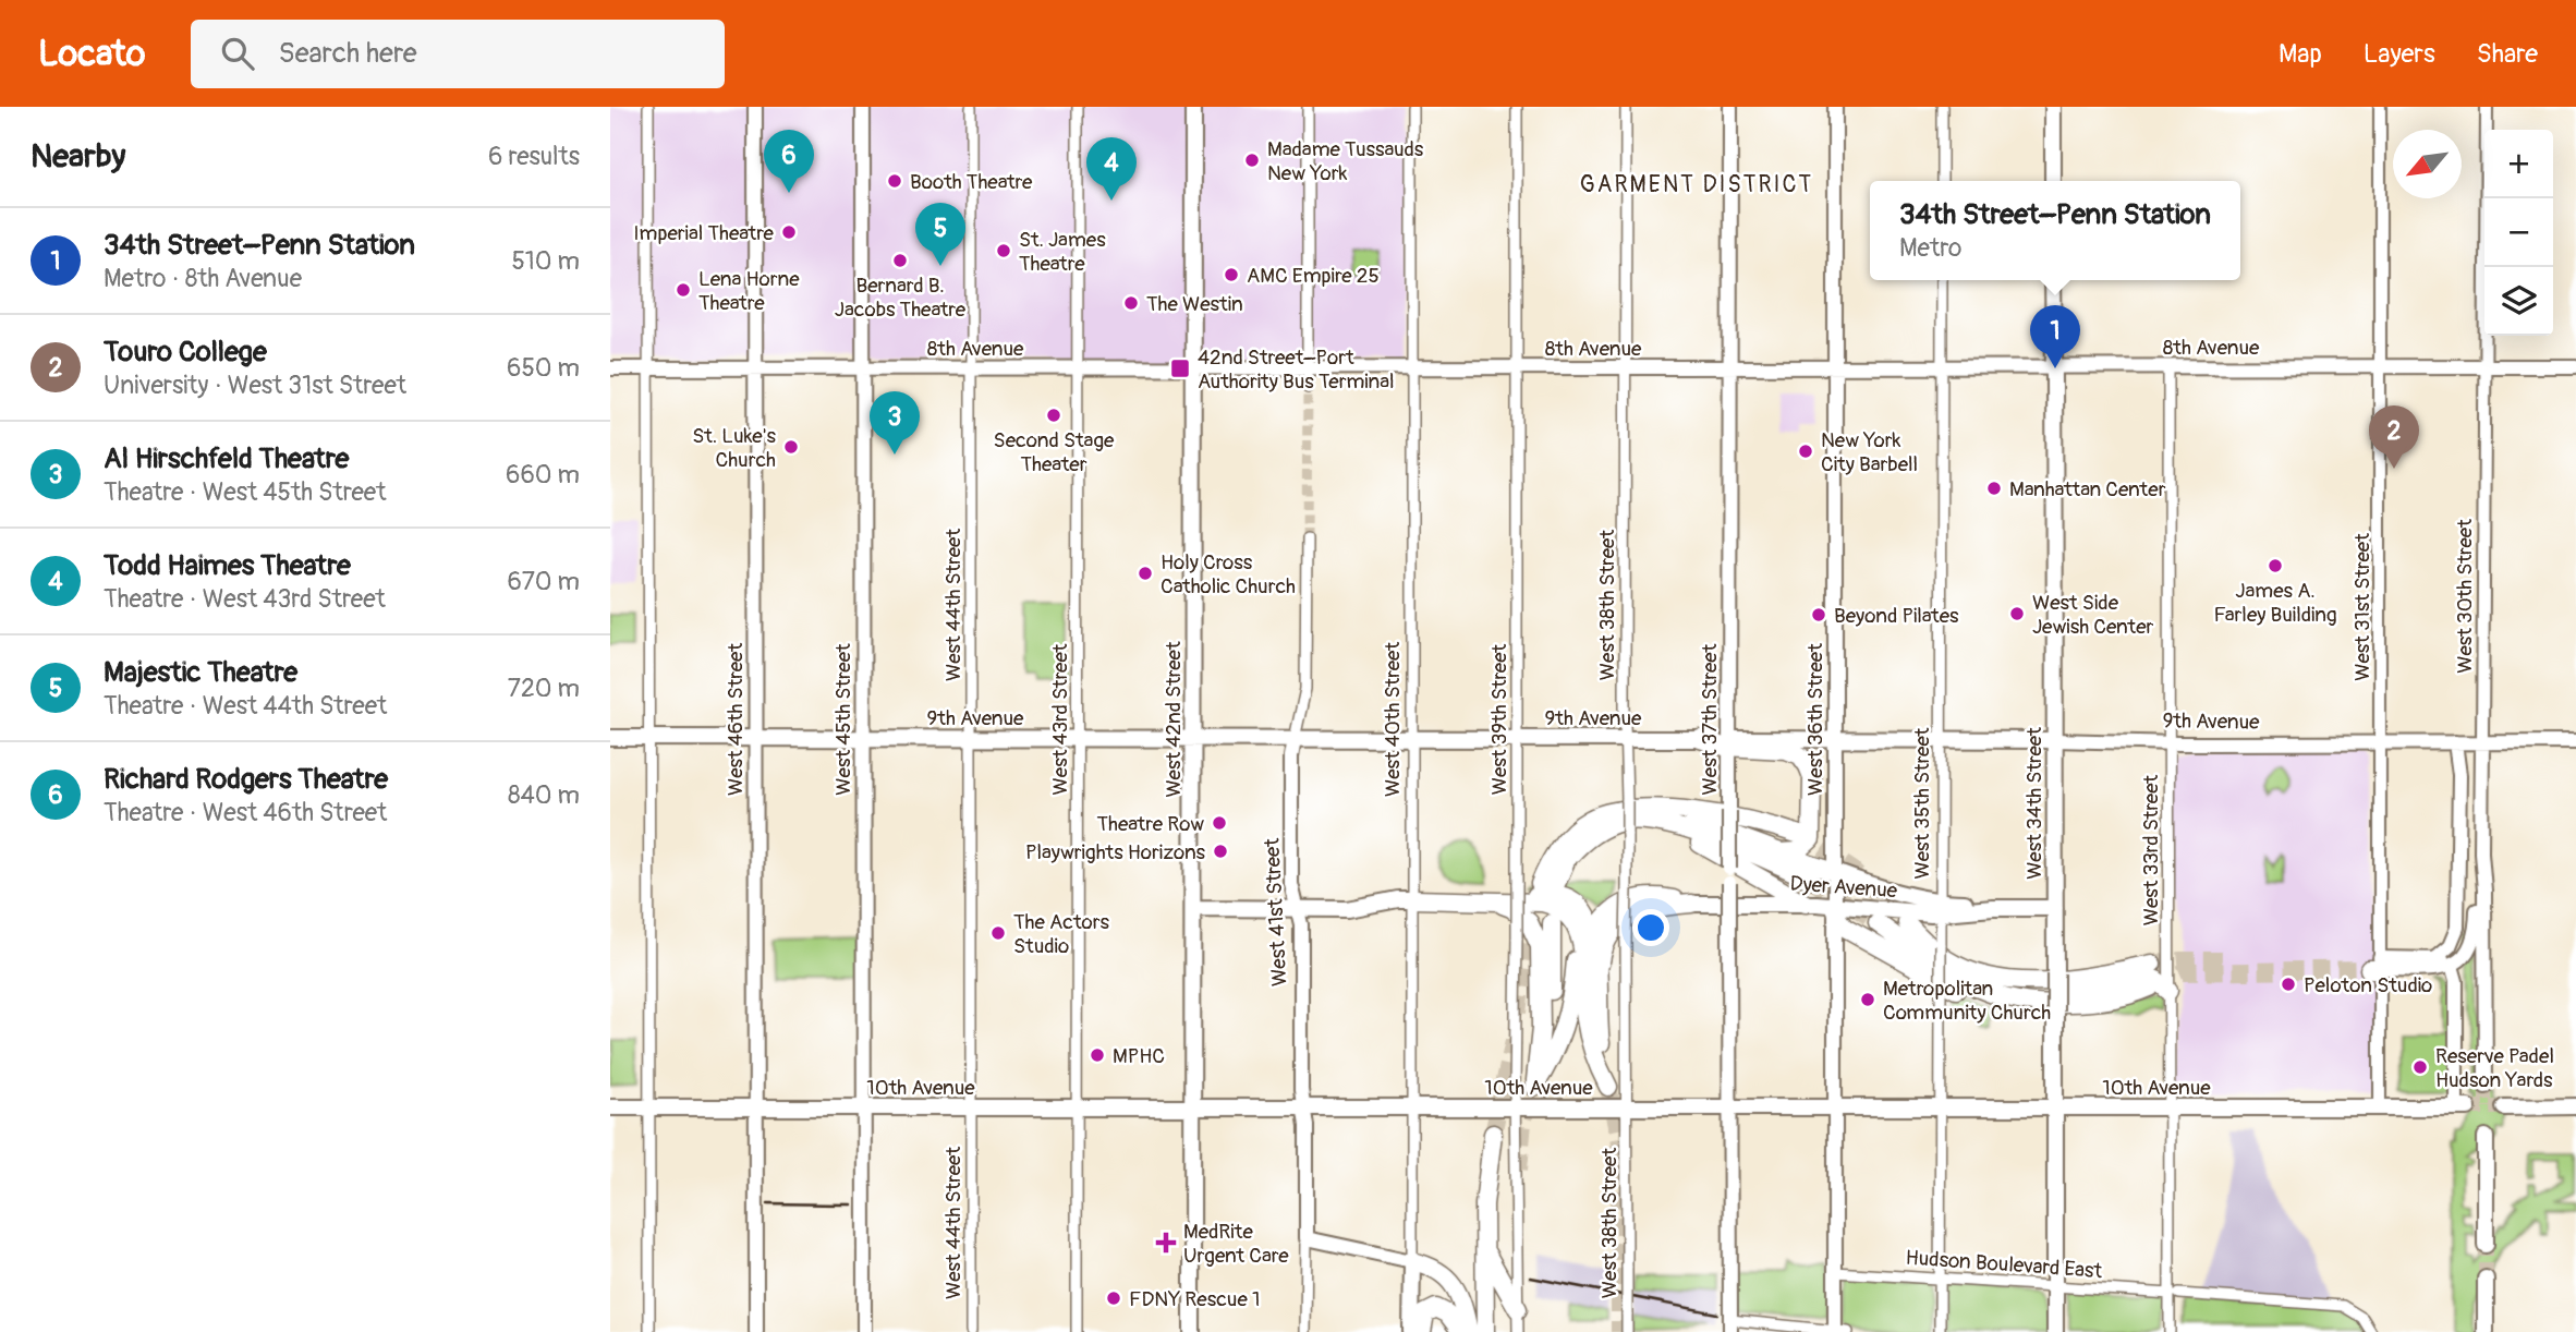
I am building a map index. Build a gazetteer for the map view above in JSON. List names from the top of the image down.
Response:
{
  "streets": {
    "main road": [
      "8th Avenue",
      "West 30th Street",
      "9th Avenue",
      "West 46th Street",
      "West 45th Street",
      "West 42nd Street",
      "West 40th Street",
      "West 37th Street",
      "West 36th Street",
      "West 34th Street",
      "Dyer Avenue",
      "West 41st Street",
      "10th Avenue"
    ],
    "street": [
      "West 44th Street",
      "West 38th Street",
      "West 31st Street",
      "West 43rd Street",
      "West 39th Street",
      "West 35th Street",
      "West 33rd Street",
      "Hudson Boulevard East"
    ]
  },
  "crossings": [
    ["8th Avenue", "West 30th Street"],
    ["8th Avenue", "West 44th Street"],
    ["8th Avenue", "West 38th Street"],
    ["8th Avenue", "West 31st Street"],
    ["8th Avenue", "West 46th Street"],
    ["8th Avenue", "West 45th Street"],
    ["8th Avenue", "West 43rd Street"],
    ["8th Avenue", "West 42nd Street"],
    ["8th Avenue", "West 40th Street"],
    ["8th Avenue", "West 39th Street"],
    ["8th Avenue", "West 37th Street"],
    ["8th Avenue", "West 36th Street"],
    ["8th Avenue", "West 35th Street"],
    ["8th Avenue", "West 34th Street"],
    ["8th Avenue", "West 33rd Street"],
    ["West 30th Street", "9th Avenue"],
    ["West 44th Street", "9th Avenue"],
    ["West 44th Street", "10th Avenue"],
    ["West 38th Street", "9th Avenue"],
    ["West 38th Street", "10th Avenue"],
    ["West 31st Street", "9th Avenue"],
    ["West 31st Street", "10th Avenue"],
    ["9th Avenue", "West 46th Street"],
    ["9th Avenue", "West 45th Street"],
    ["9th Avenue", "West 43rd Street"],
    ["9th Avenue", "West 42nd Street"],
    ["9th Avenue", "West 40th Street"],
    ["9th Avenue", "West 39th Street"],
    ["9th Avenue", "West 37th Street"],
    ["9th Avenue", "West 36th Street"],
    ["9th Avenue", "West 35th Street"],
    ["9th Avenue", "West 34th Street"],
    ["9th Avenue", "West 33rd Street"],
    ["9th Avenue", "West 41st Street"],
    ["West 46th Street", "10th Avenue"],
    ["West 45th Street", "10th Avenue"],
    ["West 43rd Street", "10th Avenue"],
    ["West 42nd Street", "10th Avenue"],
    ["West 40th Street", "10th Avenue"],
    ["West 39th Street", "10th Avenue"],
    ["West 37th Street", "10th Avenue"],
    ["West 36th Street", "Dyer Avenue"],
    ["West 36th Street", "10th Avenue"],
    ["West 36th Street", "Hudson Boulevard East"],
    ["West 35th Street", "Dyer Avenue"],
    ["West 35th Street", "10th Avenue"],
    ["West 35th Street", "Hudson Boulevard East"],
    ["West 34th Street", "Dyer Avenue"],
    ["West 34th Street", "10th Avenue"],
    ["West 34th Street", "Hudson Boulevard East"],
    ["West 33rd Street", "10th Avenue"],
    ["West 33rd Street", "Hudson Boulevard East"],
    ["West 41st Street", "10th Avenue"]
  ],
  "districts": ["GARMENT DISTRICT"],
  "places": {
    "other": [
      "Madame Tussauds New York",
      "Booth Theatre",
      "Imperial Theatre",
      "St. James Theatre",
      "Bernard B. Jacobs Theatre",
      "AMC Empire 25",
      "Lena Horne Theatre",
      "The Westin",
      "Second Stage Theater",
      "St. Luke's Church",
      "New York City Barbell",
      "Manhattan Center",
      "James A. Farley Building",
      "Holy Cross Catholic Church",
      "West Side Jewish Center",
      "Beyond Pilates",
      "Theatre Row",
      "Playwrights Horizons",
      "The Actors Studio",
      "Peloton Studio",
      "Metropolitan Community Church",
      "MPHC",
      "Reserve Padel Hudson Yards",
      "FDNY Rescue 1"
    ],
    "transit": ["42nd Street–Port Authority Bus Terminal"],
    "health": ["MedRite Urgent Care"]
  },
  "north": "bottom left",
  "page": {
    "header": "Locato",
    "search": "Search here",
    "nav": ["Map", "Layers", "Share"],
    "heading": ["Nearby", "6 results"],
    "map_buttons": ["+", "−"],
    "pins": [
      "6",
      "4",
      "5",
      "1",
      "3",
      "2"
    ],
    "popup": ["34th Street–Penn Station", "Metro"],
    "list": [
      {
        "mark": "1",
        "name": "34th Street–Penn Station",
        "note": "Metro · 8th Avenue",
        "value": "510 m"
      },
      {
        "mark": "2",
        "name": "Touro College",
        "note": "University · West 31st Street",
        "value": "650 m"
      },
      {
        "mark": "3",
        "name": "Al Hirschfeld Theatre",
        "note": "Theatre · West 45th Street",
        "value": "660 m"
      },
      {
        "mark": "4",
        "name": "Todd Haimes Theatre",
        "note": "Theatre · West 43rd Street",
        "value": "670 m"
      },
      {
        "mark": "5",
        "name": "Majestic Theatre",
        "note": "Theatre · West 44th Street",
        "value": "720 m"
      },
      {
        "mark": "6",
        "name": "Richard Rodgers Theatre",
        "note": "Theatre · West 46th Street",
        "value": "840 m"
      }
    ]
  }
}
